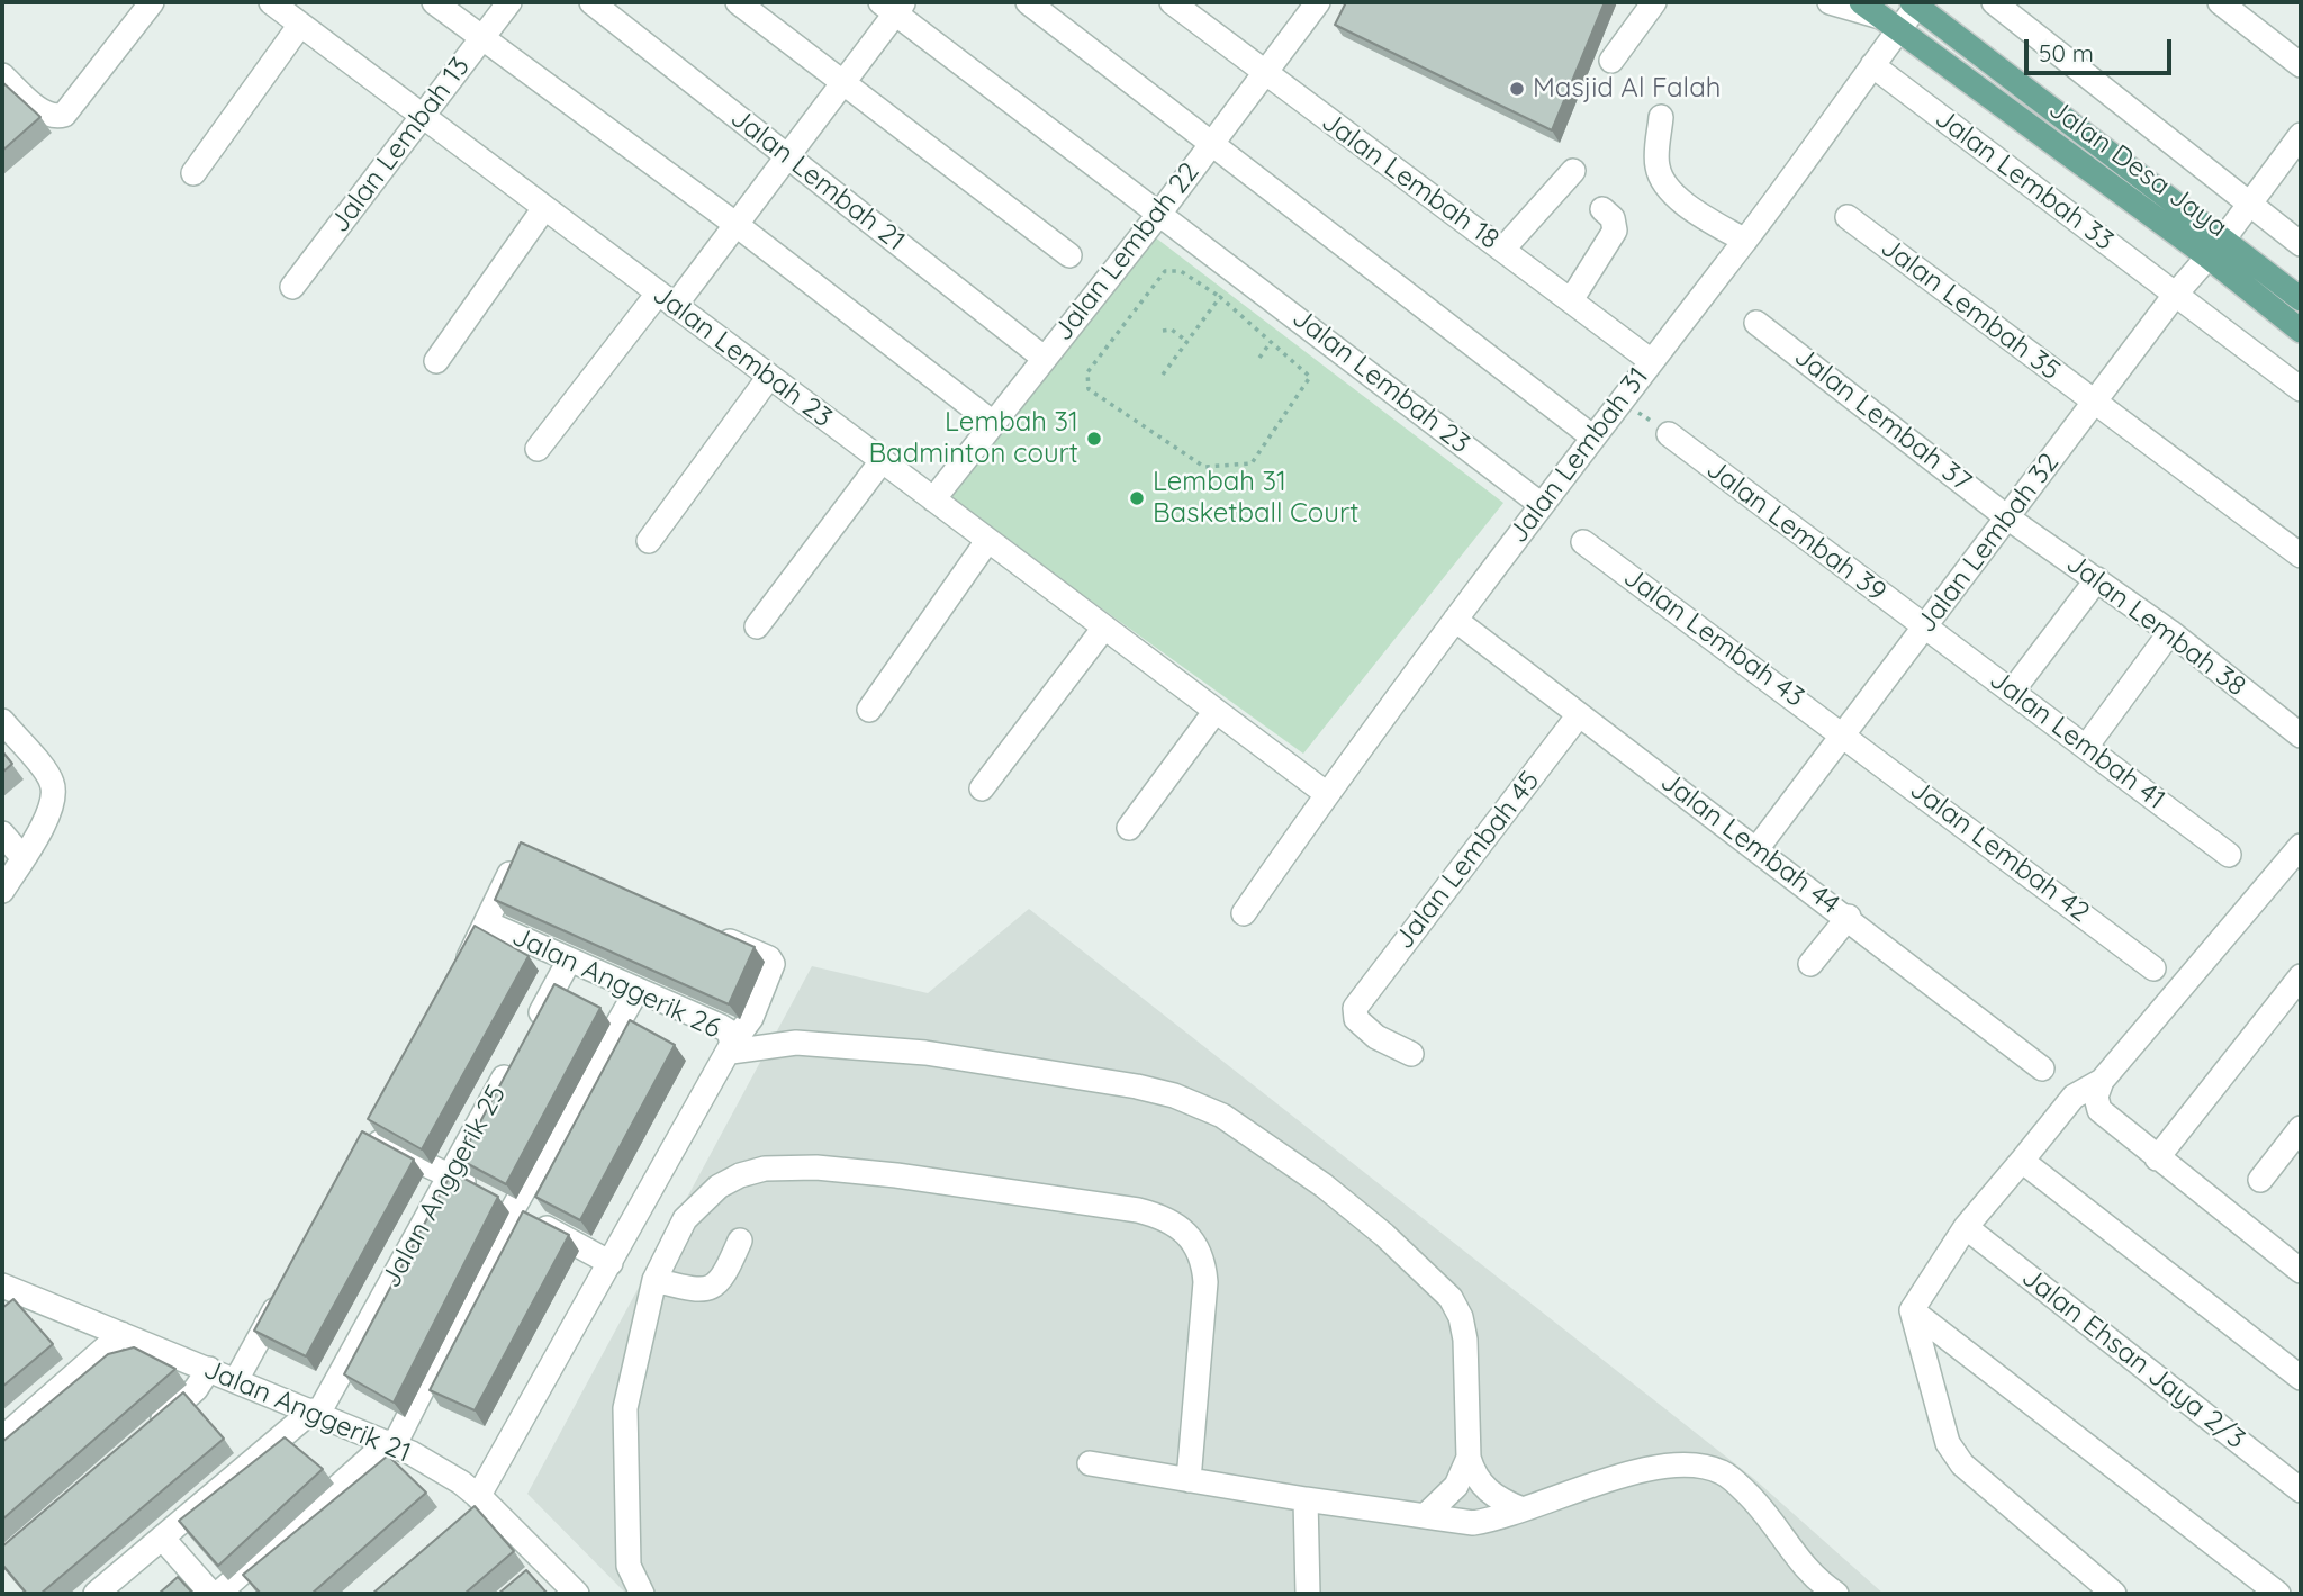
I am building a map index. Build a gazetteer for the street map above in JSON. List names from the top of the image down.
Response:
{
  "streets": {
    "main road": ["Jalan Desa Jaya"],
    "street": [
      "Jalan Lembah 13",
      "Jalan Lembah 21",
      "Jalan Lembah 33",
      "Jalan Lembah 18",
      "Jalan Lembah 22",
      "Jalan Lembah 35",
      "Jalan Lembah 23",
      "Jalan Lembah 37",
      "Jalan Lembah 31",
      "Jalan Lembah 39",
      "Jalan Lembah 32",
      "Jalan Lembah 38",
      "Jalan Lembah 43",
      "Jalan Lembah 41",
      "Jalan Lembah 44",
      "Jalan Lembah 42",
      "Jalan Lembah 45",
      "Jalan Anggerik 26",
      "Jalan Anggerik 25",
      "Jalan Ehsan Jaya 2/3",
      "Jalan Anggerik 21"
    ]
  },
  "crossings": [
    ["Jalan Lembah 13", "Jalan Lembah 23"],
    ["Jalan Desa Jaya", "Jalan Lembah 31"],
    ["Jalan Desa Jaya", "Jalan Lembah 32"],
    ["Jalan Lembah 21", "Jalan Lembah 22"],
    ["Jalan Lembah 33", "Jalan Lembah 31"],
    ["Jalan Lembah 33", "Jalan Lembah 32"],
    ["Jalan Lembah 18", "Jalan Lembah 22"],
    ["Jalan Lembah 18", "Jalan Lembah 31"],
    ["Jalan Lembah 22", "Jalan Lembah 23"],
    ["Jalan Lembah 35", "Jalan Lembah 32"],
    ["Jalan Lembah 23", "Jalan Lembah 31"],
    ["Jalan Lembah 37", "Jalan Lembah 32"],
    ["Jalan Lembah 37", "Jalan Lembah 38"],
    ["Jalan Lembah 31", "Jalan Lembah 44"],
    ["Jalan Lembah 39", "Jalan Lembah 32"],
    ["Jalan Lembah 39", "Jalan Lembah 41"],
    ["Jalan Lembah 32", "Jalan Lembah 38"],
    ["Jalan Lembah 32", "Jalan Lembah 43"],
    ["Jalan Lembah 32", "Jalan Lembah 41"],
    ["Jalan Lembah 32", "Jalan Lembah 44"],
    ["Jalan Lembah 32", "Jalan Lembah 42"],
    ["Jalan Lembah 43", "Jalan Lembah 42"],
    ["Jalan Lembah 44", "Jalan Lembah 45"],
    ["Jalan Anggerik 25", "Jalan Anggerik 21"]
  ],
  "places": ["Masjid Al Falah", "Lembah 31 Badminton court", "Lembah 31 Basketball Court"],
  "scale_bar": "50 m"
}
